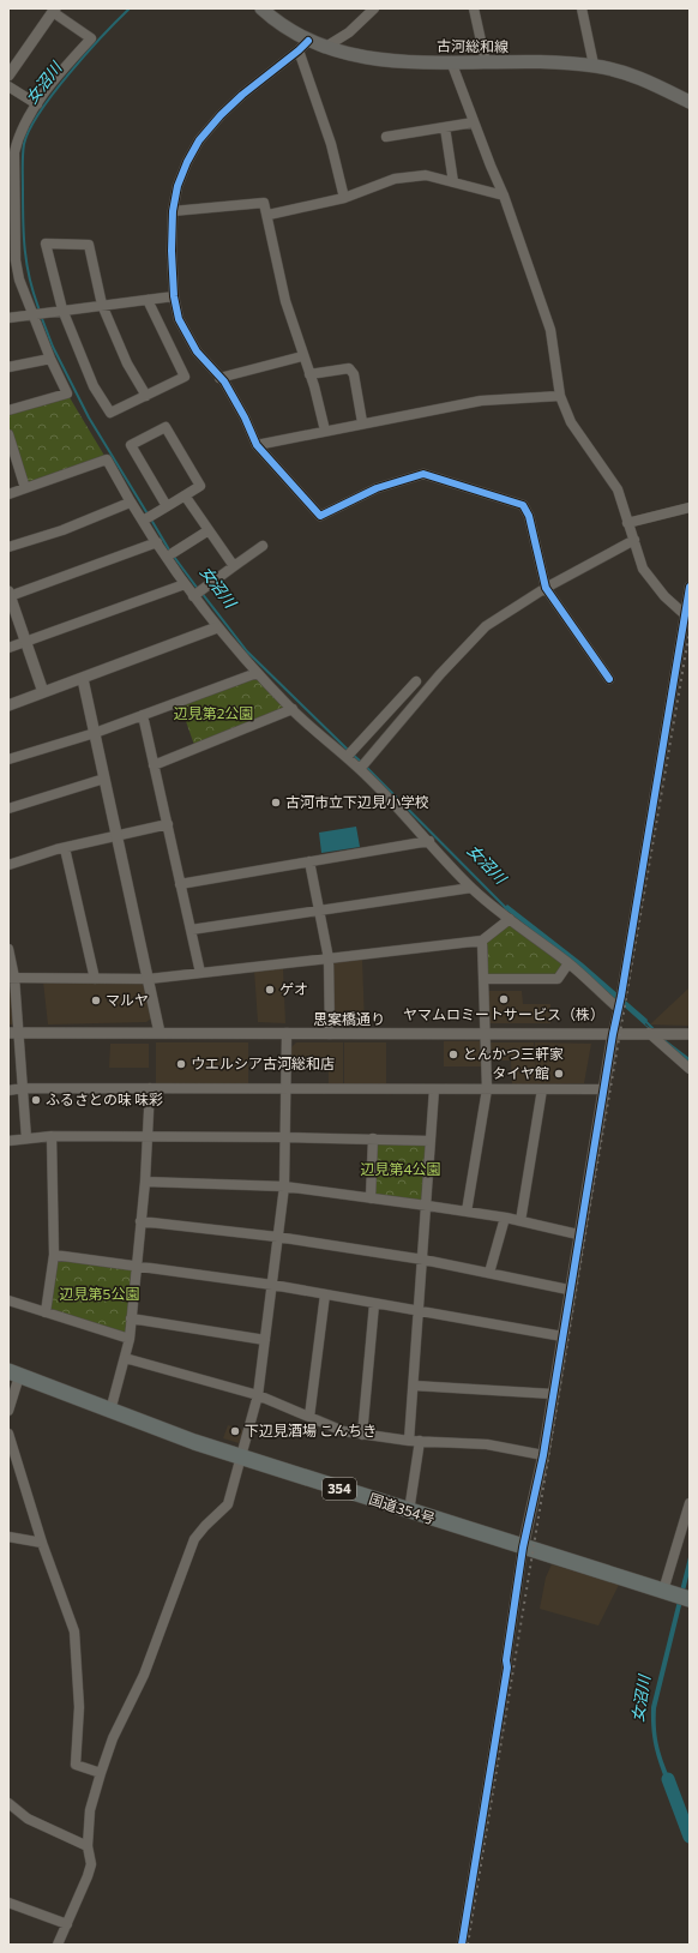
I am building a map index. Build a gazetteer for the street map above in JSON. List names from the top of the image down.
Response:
{
  "streets": {
    "highway": ["354", "国道354号"],
    "main road": ["古河総和線"],
    "street": ["思案橋通り"]
  },
  "water": ["女沼川"],
  "parks": ["辺見第2公園", "辺見第4公園", "辺見第5公園"],
  "places": [
    "古河市立下辺見小学校",
    "ゲオ",
    "ヤマムロミートサービス（株）",
    "マルヤ",
    "とんかつ三軒家",
    "ウエルシア古河総和店",
    "タイヤ館",
    "ふるさとの味 味彩",
    "下辺見酒場 こんちき"
  ]
}
